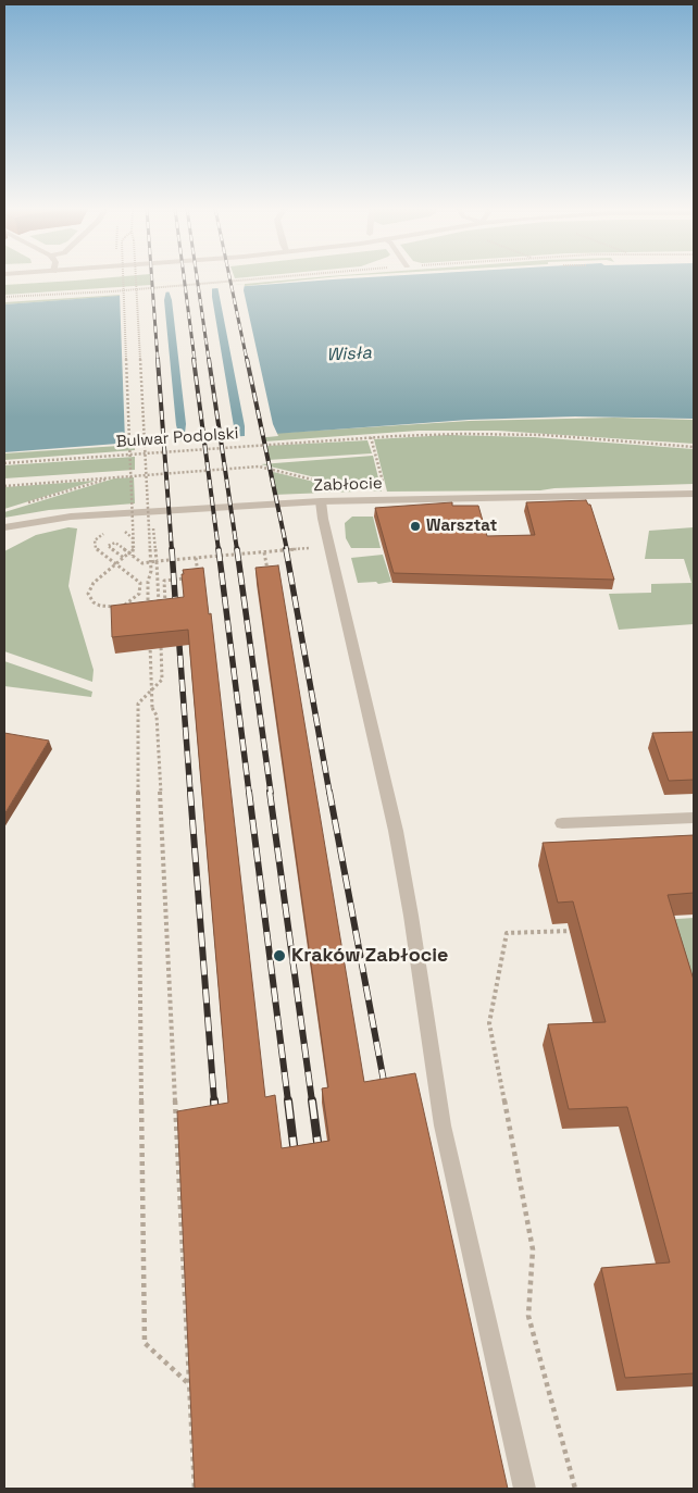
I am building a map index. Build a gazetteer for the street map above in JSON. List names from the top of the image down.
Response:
{
  "streets": {
    "street": ["Zabłocie"],
    "path": ["Bulwar Podolski"]
  },
  "water": ["Wisła"],
  "places": ["Warsztat", "Kraków Zabłocie"]
}
